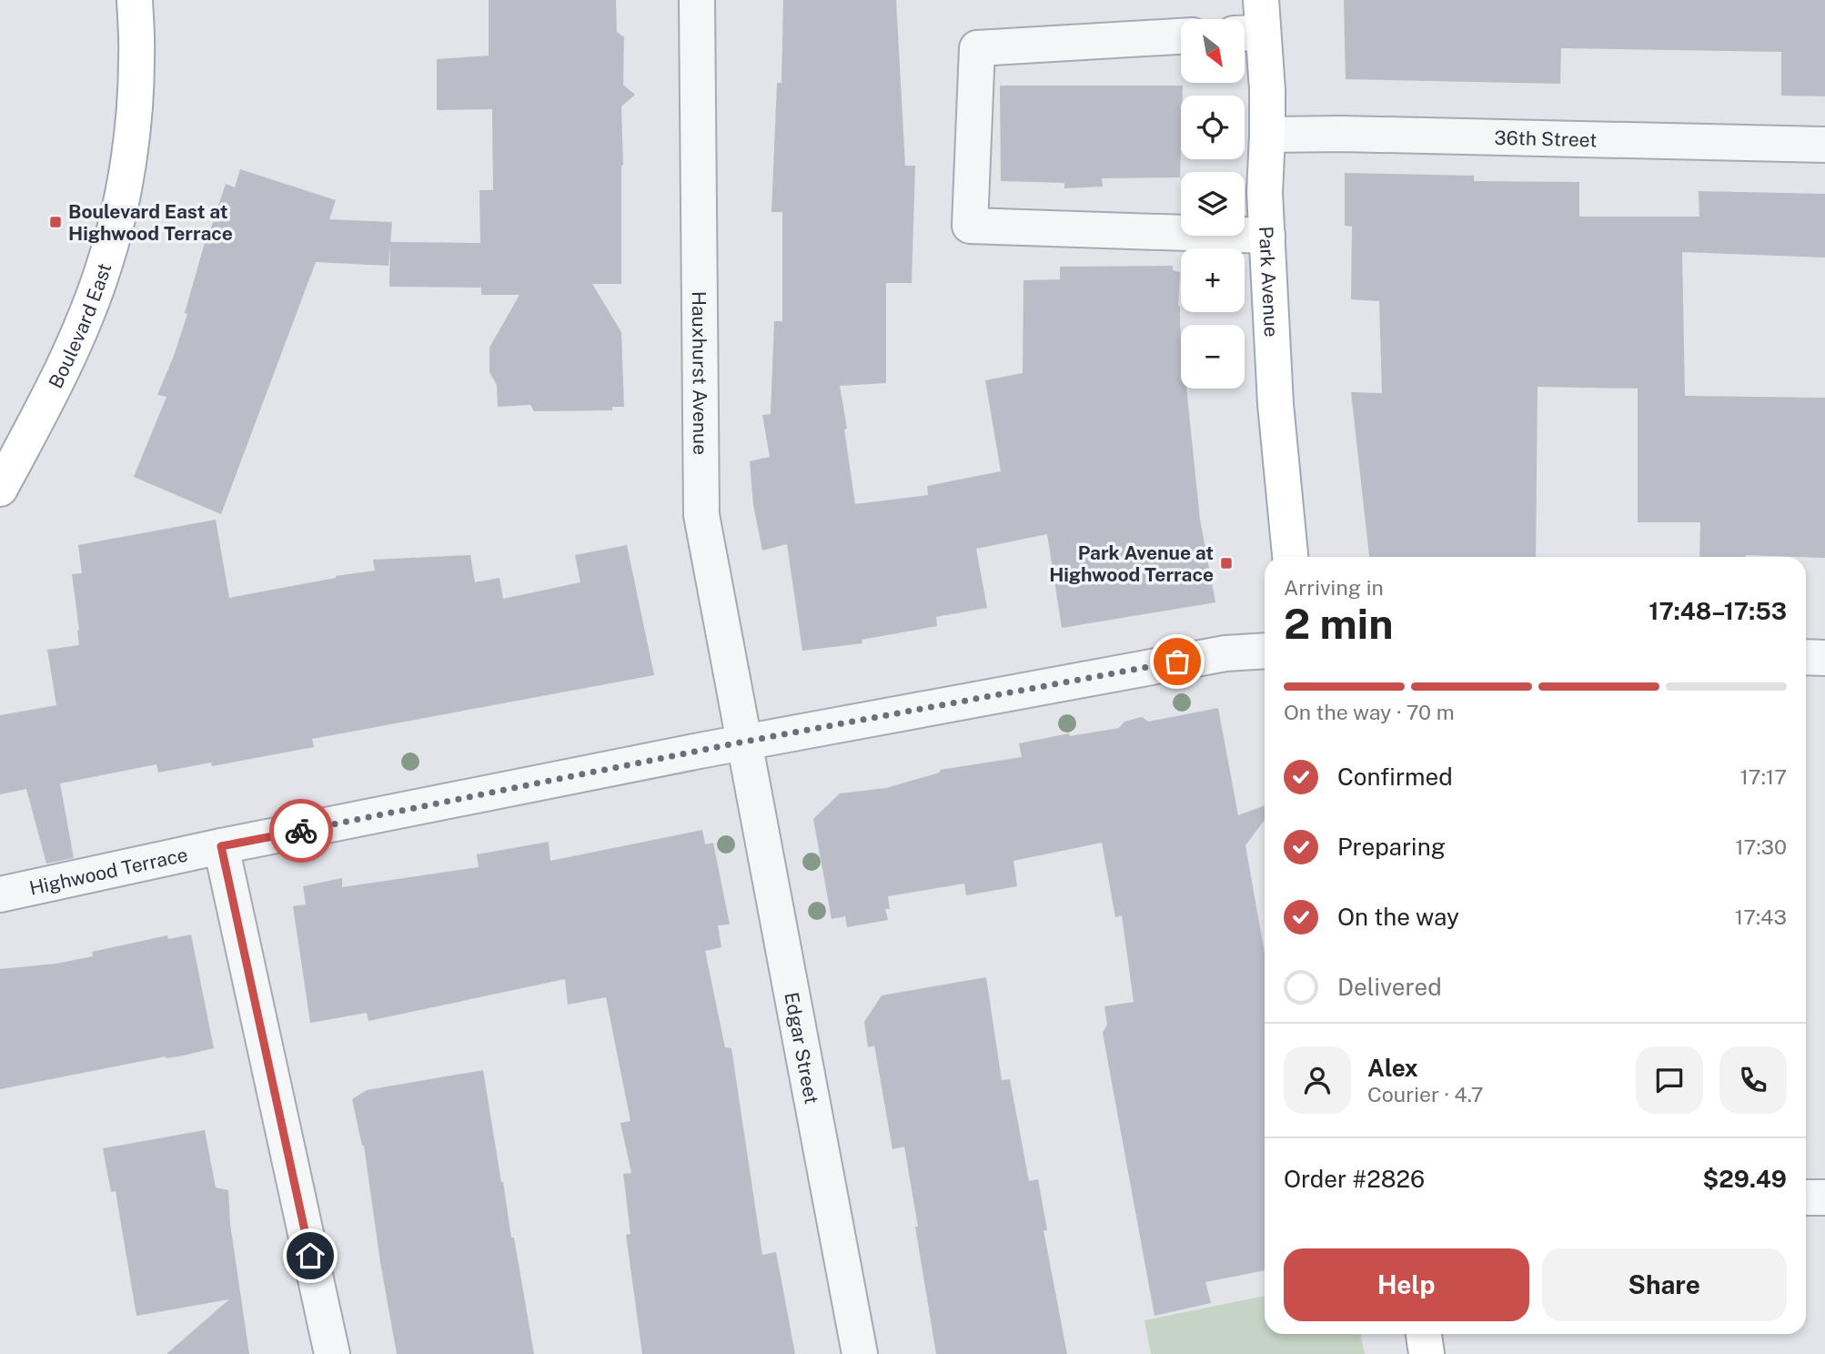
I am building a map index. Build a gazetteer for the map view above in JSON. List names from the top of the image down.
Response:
{
  "streets": {
    "main road": ["Park Avenue", "Boulevard East"],
    "street": [
      "36th Street",
      "Hauxhurst Avenue",
      "Highwood Terrace",
      "Edgar Street"
    ]
  },
  "crossings": [
    ["36th Street", "Park Avenue"],
    ["Hauxhurst Avenue", "Highwood Terrace"],
    ["Hauxhurst Avenue", "Edgar Street"],
    ["Highwood Terrace", "Edgar Street"]
  ],
  "places": {
    "transit": ["Boulevard East at Highwood Terrace", "Park Avenue at Highwood Terrace"]
  },
  "north": "bottom right",
  "page": {
    "map_buttons": ["+", "−"],
    "heading": ["2 min", "Arriving in", "17:48–17:53"],
    "panel": [
      "Alex",
      "Courier · 4.7",
      "Order #2826",
      "$29.49"
    ],
    "bar": "On the way · 70 m",
    "list": [
      ["Confirmed", "17:17"],
      ["Preparing", "17:30"],
      ["On the way", "17:43"],
      "Delivered"
    ],
    "buttons": ["Help", "Share"]
  }
}
